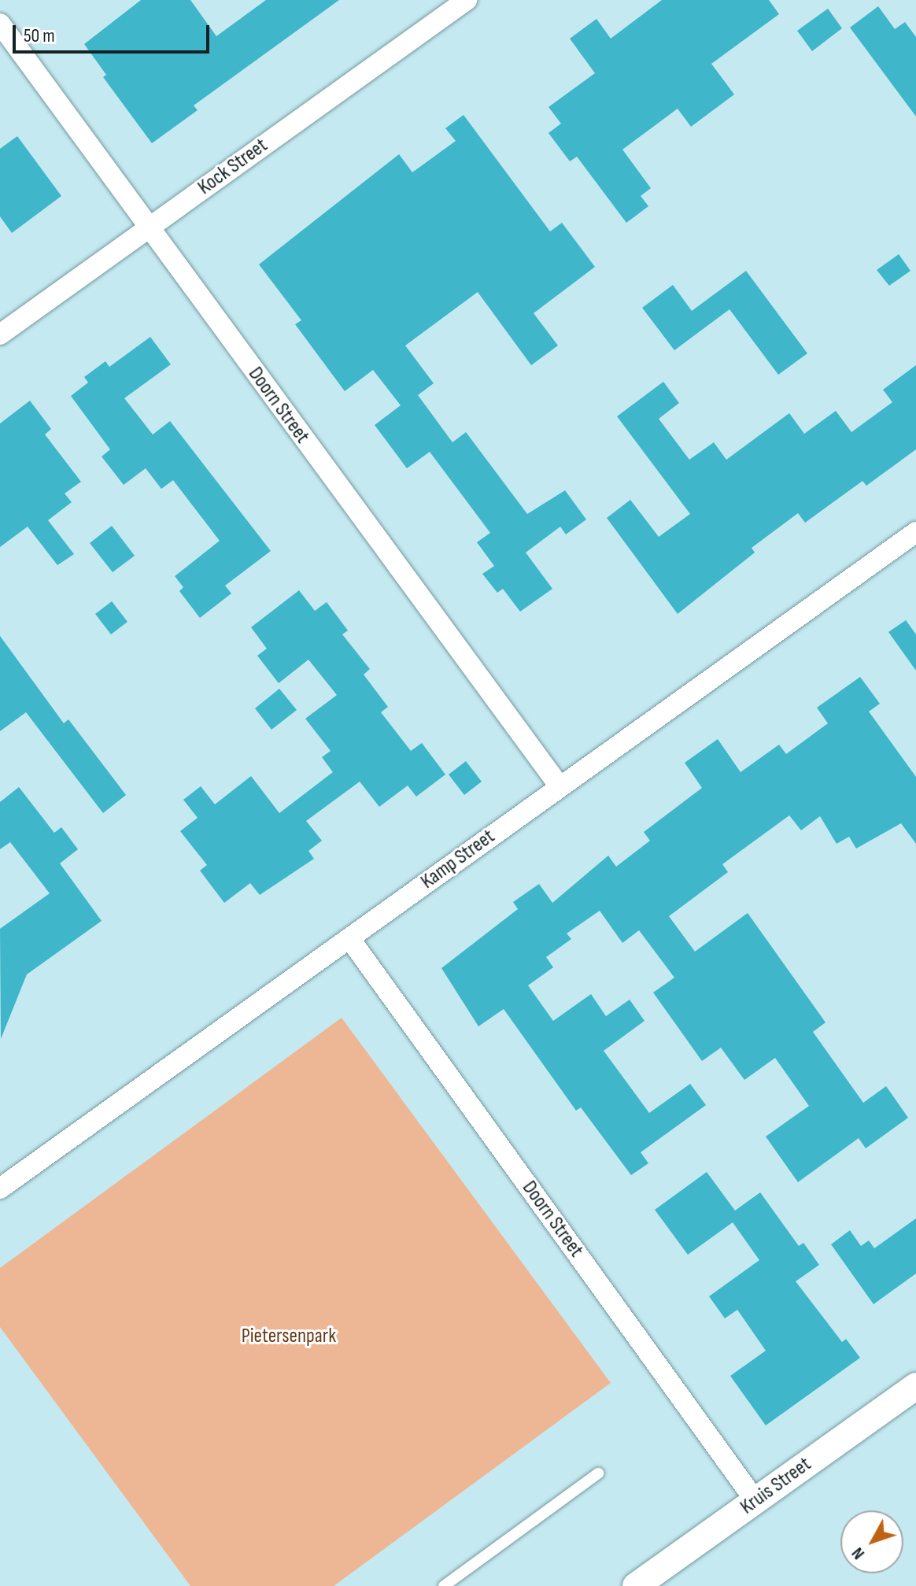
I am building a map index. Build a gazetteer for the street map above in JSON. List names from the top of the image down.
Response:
{
  "streets": {
    "street": [
      "Kock Street",
      "Doorn Street",
      "Kamp Street",
      "Kruis Street"
    ]
  },
  "crossings": [
    ["Kock Street", "Doorn Street"],
    ["Doorn Street", "Kamp Street"],
    ["Doorn Street", "Kruis Street"]
  ],
  "parks": ["Pietersenpark"],
  "scale_bar": "50 m",
  "north": "bottom left"
}
